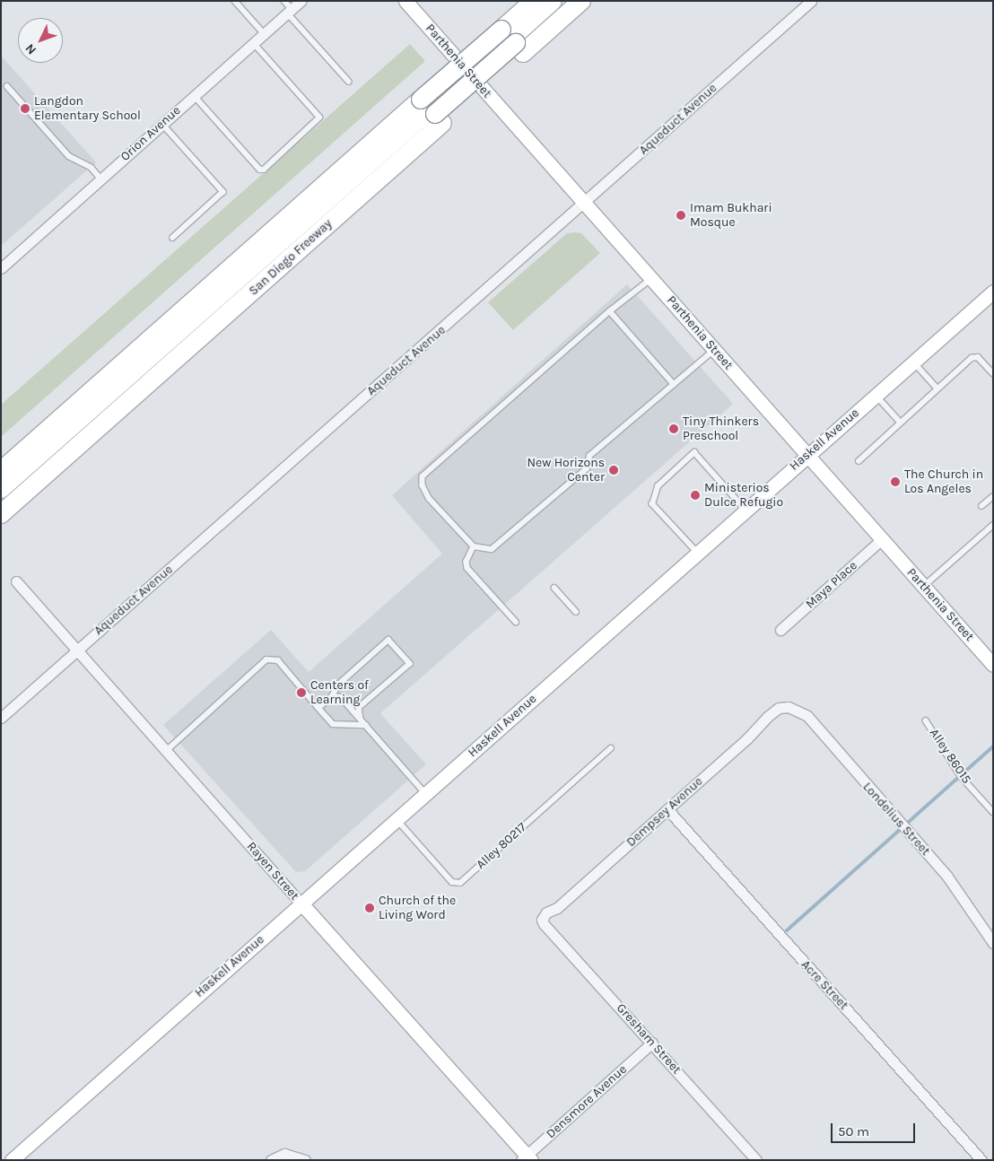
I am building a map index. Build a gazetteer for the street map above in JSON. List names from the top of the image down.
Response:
{
  "streets": {
    "highway": ["San Diego Freeway"],
    "main road": ["Parthenia Street", "Haskell Avenue", "Rayen Street"],
    "street": [
      "Aqueduct Avenue",
      "Orion Avenue",
      "Maya Place",
      "Dempsey Avenue",
      "Londelius Street",
      "Acre Street",
      "Gresham Street",
      "Densmore Avenue"
    ],
    "lane": ["Alley 86015", "Alley 80217"]
  },
  "crossings": [
    ["Parthenia Street", "Aqueduct Avenue"],
    ["Parthenia Street", "Haskell Avenue"],
    ["Parthenia Street", "Maya Place"],
    ["Aqueduct Avenue", "Rayen Street"],
    ["Haskell Avenue", "Alley 80217"],
    ["Haskell Avenue", "Rayen Street"],
    ["Dempsey Avenue", "Londelius Street"],
    ["Dempsey Avenue", "Acre Street"],
    ["Dempsey Avenue", "Gresham Street"],
    ["Rayen Street", "Densmore Avenue"],
    ["Gresham Street", "Densmore Avenue"]
  ],
  "places": [
    "Langdon Elementary School",
    "Imam Bukhari Mosque",
    "Tiny Thinkers Preschool",
    "New Horizons Center",
    "The Church in Los Angeles",
    "Ministerios Dulce Refugio",
    "Centers of Learning",
    "Church of the Living Word"
  ],
  "scale_bar": "50 m",
  "north": "bottom left"
}
